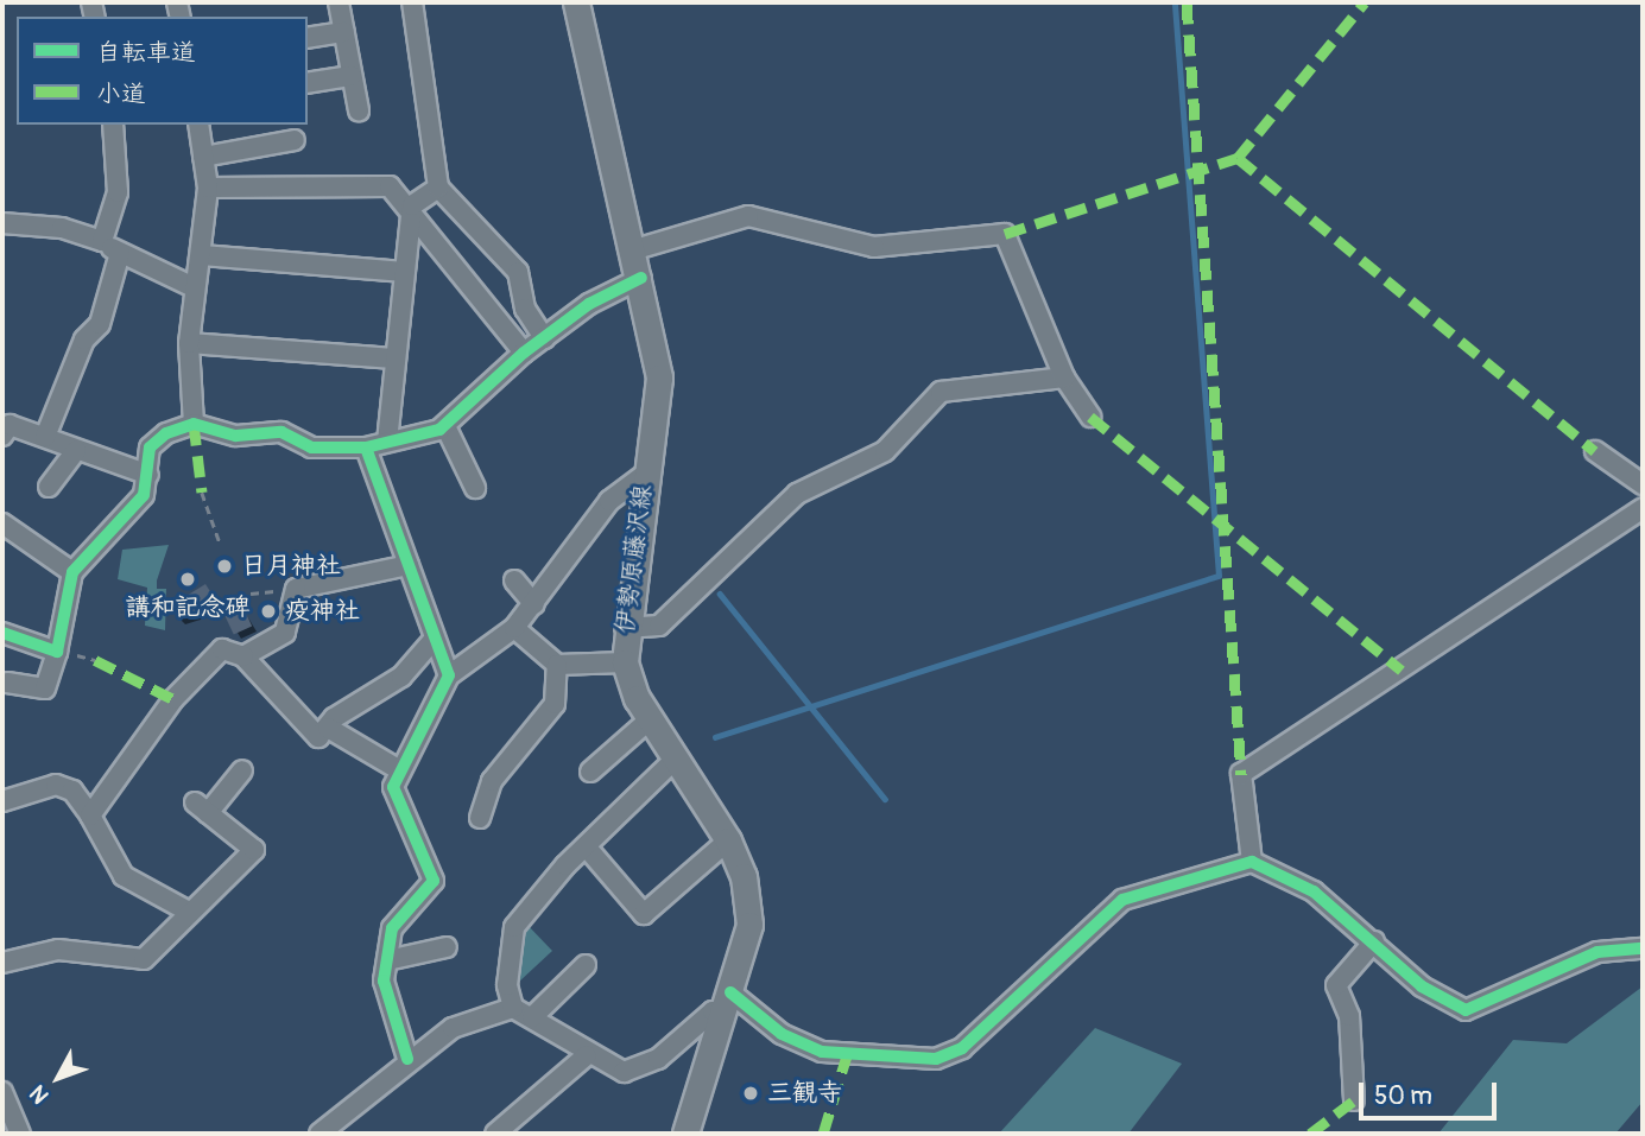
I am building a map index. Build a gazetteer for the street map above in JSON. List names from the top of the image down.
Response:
{
  "streets": {
    "main road": ["伊勢原藤沢線"]
  },
  "places": [
    "日月神社",
    "講和記念碑",
    "疫神社",
    "三観寺"
  ],
  "legend": ["自転車道", "小道"],
  "scale_bar": "50 m",
  "north": "bottom left"
}
